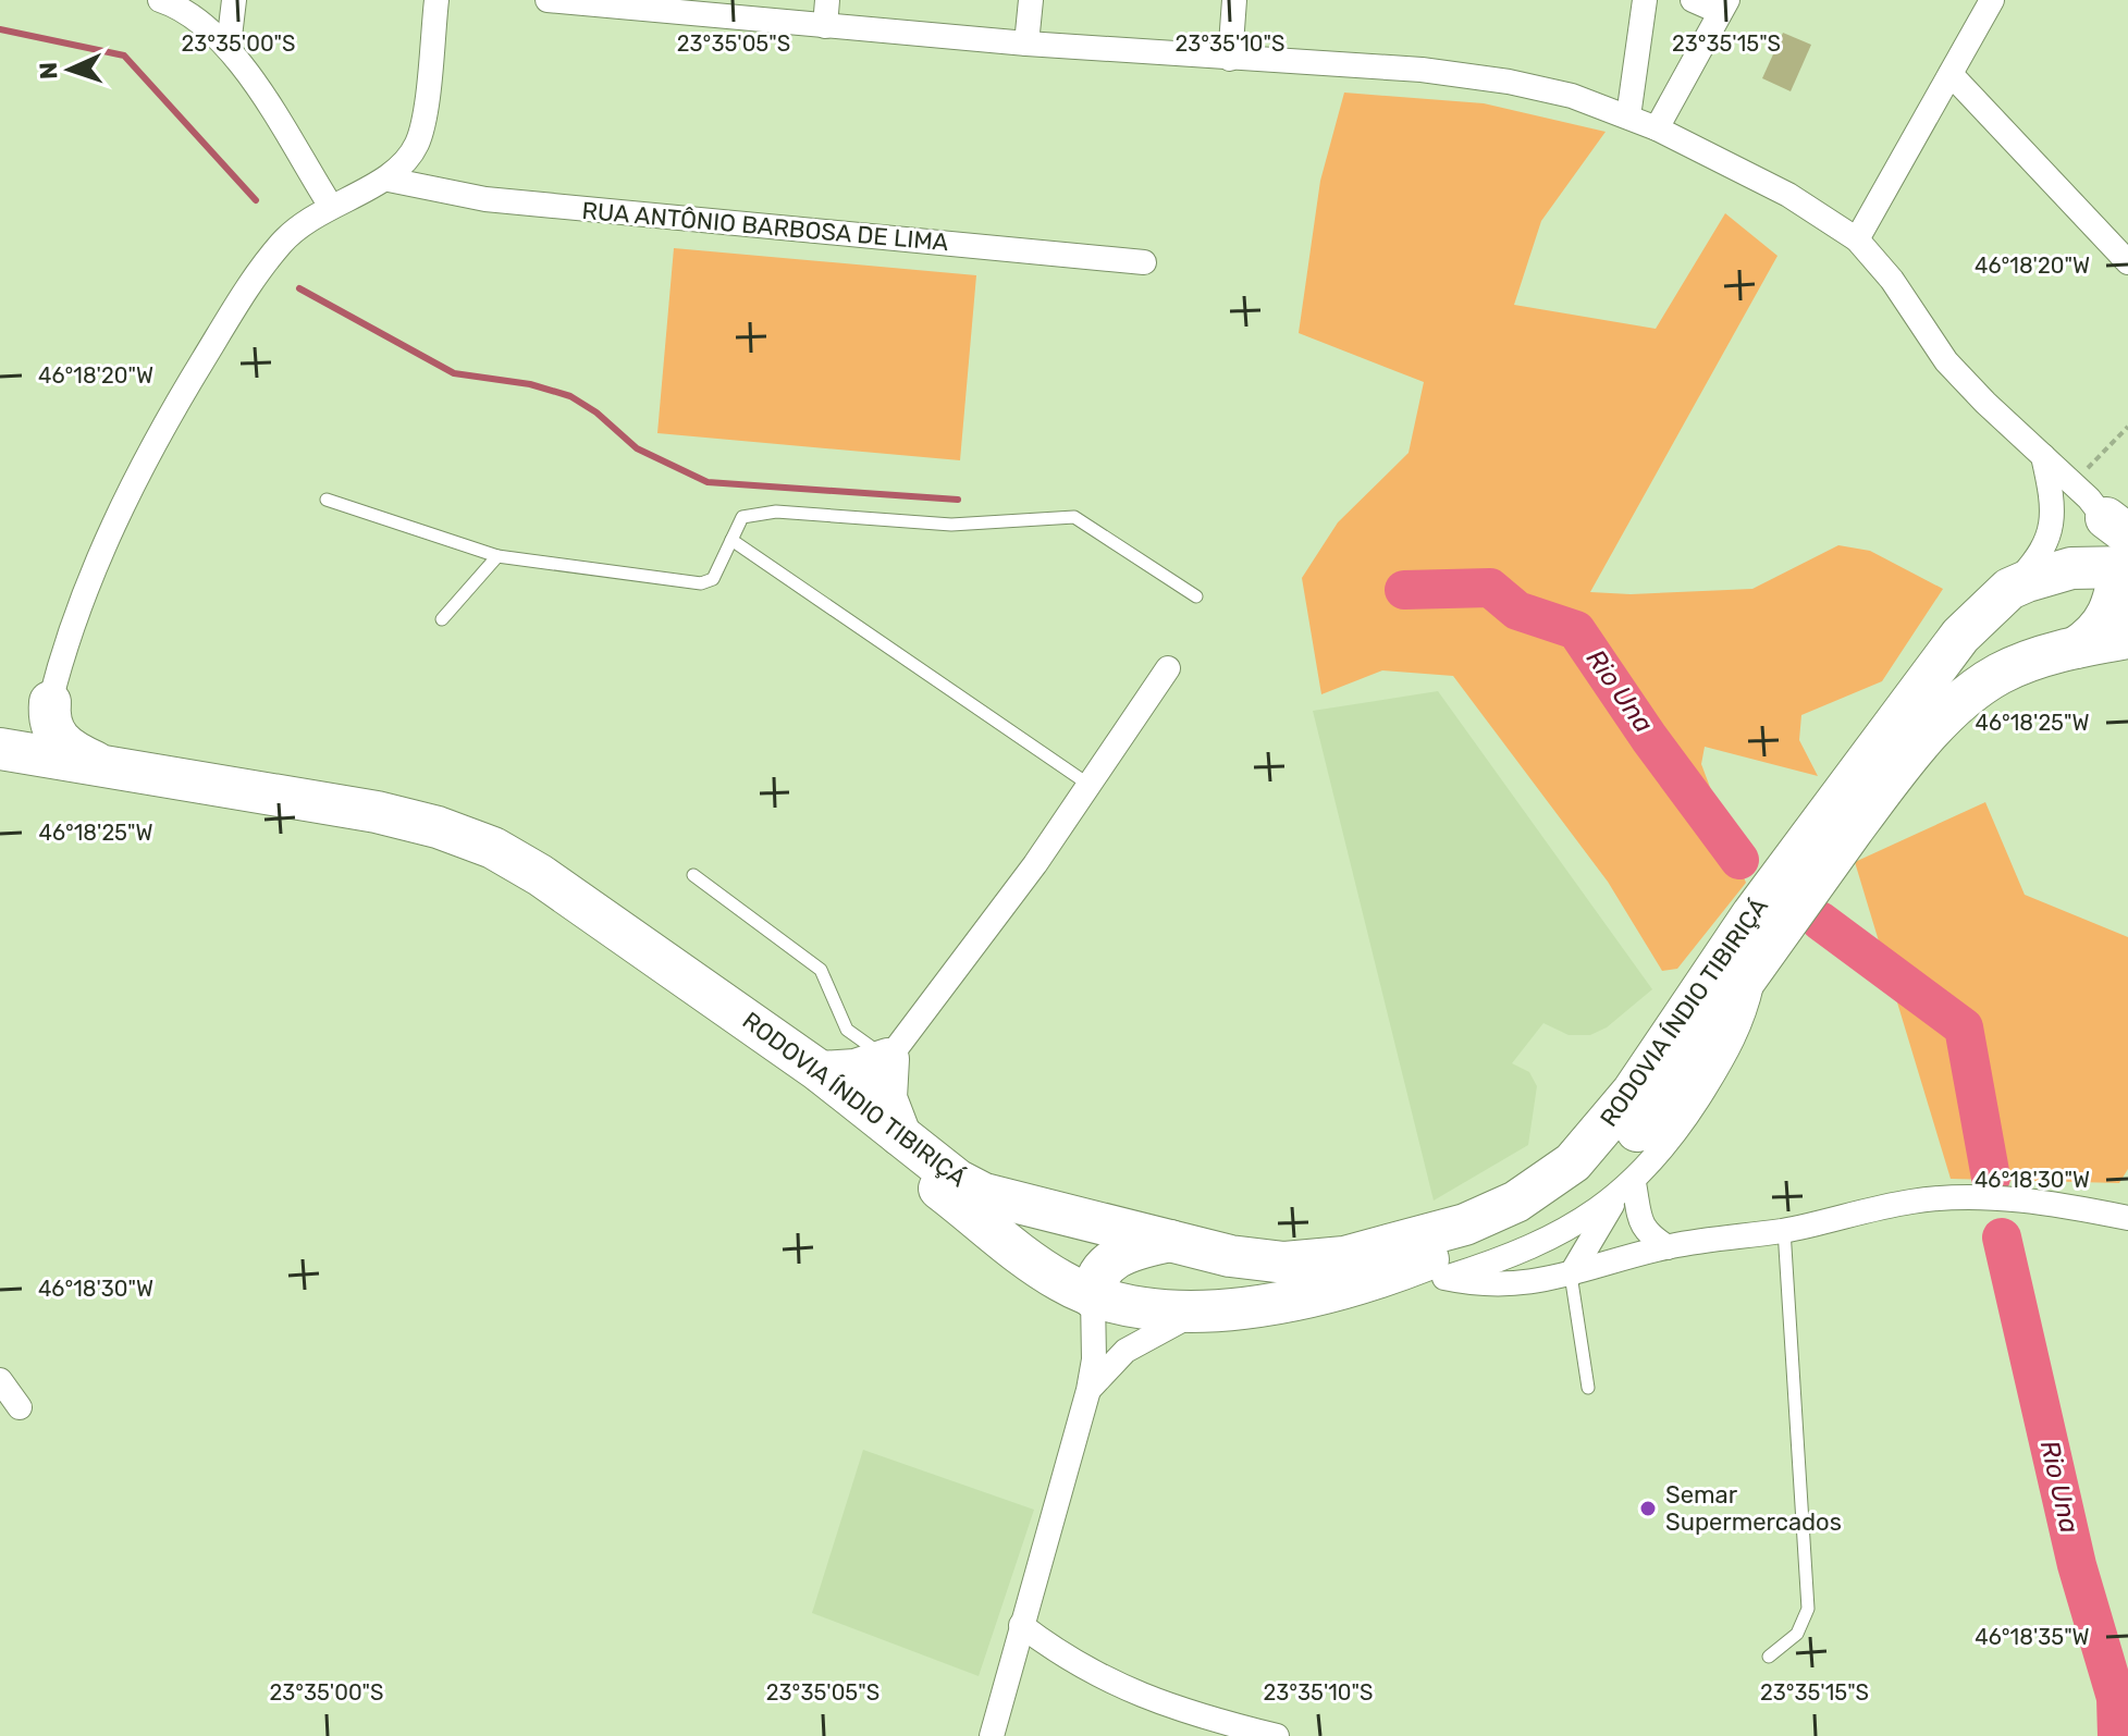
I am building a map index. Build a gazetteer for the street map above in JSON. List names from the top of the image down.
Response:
{
  "streets": {
    "highway": ["RODOVIA ÍNDIO TIBIRIÇÁ"],
    "street": ["RUA ANTÔNIO BARBOSA DE LIMA"]
  },
  "water": ["Rio Una"],
  "places": ["Semar Supermercados"],
  "north": "left",
  "coordinates": [
    "23°35'00\"S",
    "23°35'05\"S",
    "23°35'10\"S",
    "23°35'15\"S",
    "46°18'20\"W",
    "46°18'25\"W",
    "46°18'30\"W",
    "46°18'35\"W"
  ]
}
